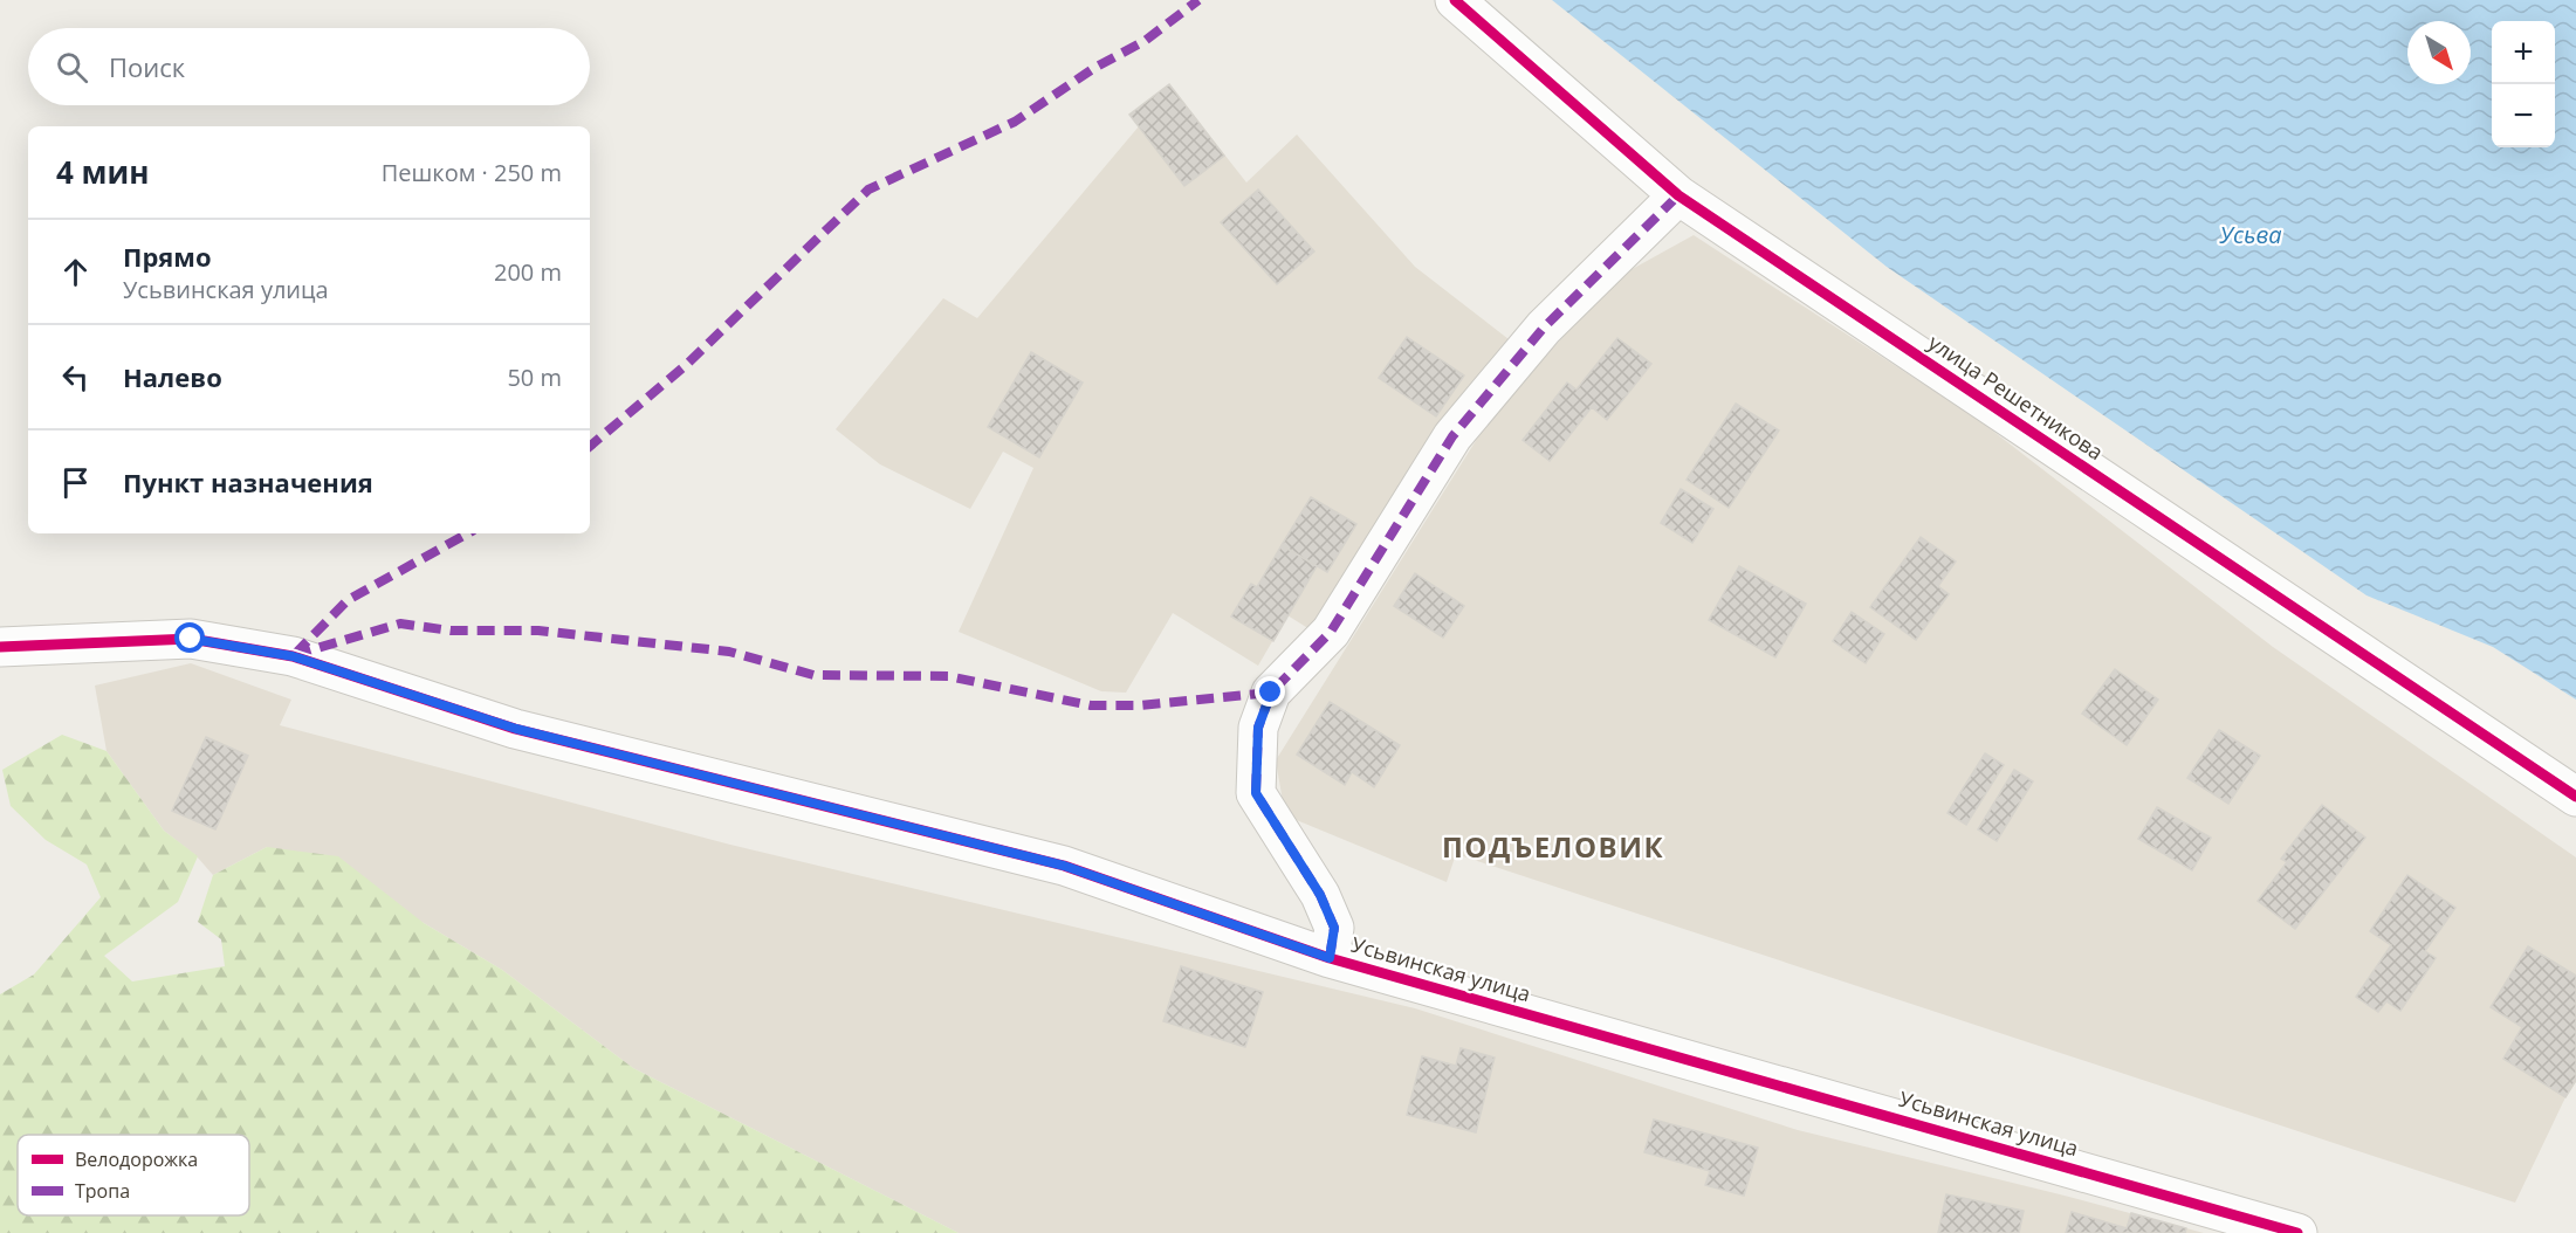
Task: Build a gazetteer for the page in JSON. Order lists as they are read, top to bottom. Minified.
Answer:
{"streets":{"street":["улица Решетникова","Усьвинская улица"]},"districts":["ПОДЪЕЛОВИК"],"water":["Усьва"],"legend":["Велодорожка","Тропа"],"north":"bottom right","page":{"map_buttons":["+","−"],"search":"Поиск","heading":["4 мин","Пешком · 250 m"],"list":[["Прямо","Усьвинская улица","200 m"],["Налево","50 m"],"Пункт назначения"]}}
